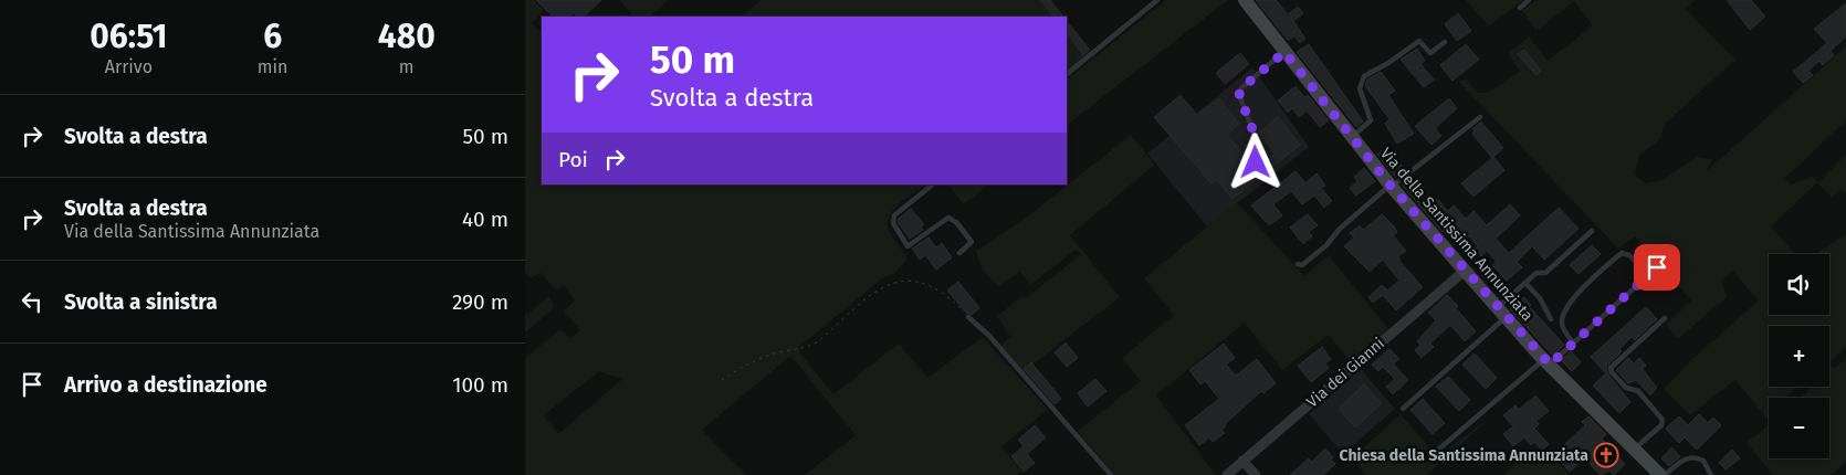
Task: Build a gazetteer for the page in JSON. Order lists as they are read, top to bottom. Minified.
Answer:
{"streets":{"street":["Via della Santissima Annunziata","Via dei Gianni"]},"crossings":[["Via della Santissima Annunziata","Via dei Gianni"]],"places":{"church":["Chiesa della Santissima Annunziata"]},"page":{"eta":["06:51","Arrivo","6","min","480","m"],"turn":["50 m","Svolta a destra"],"list":[{"name":"Svolta a destra","value":"50 m"},{"name":"Svolta a destra","note":"Via della Santissima Annunziata","value":"40 m"},{"name":"Svolta a sinistra","value":"290 m"},{"name":"Arrivo a destinazione","value":"100 m"}],"then":"Poi","map_buttons":["+","−"]}}
